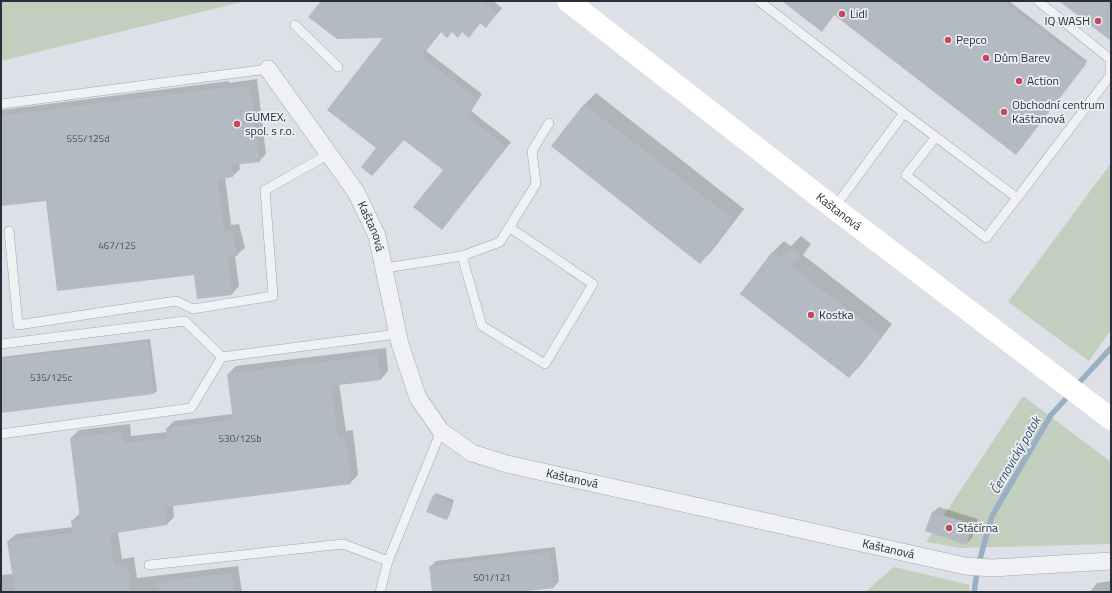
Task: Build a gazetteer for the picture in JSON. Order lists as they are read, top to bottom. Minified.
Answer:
{"streets":{"main road":["Kaštanová"]},"water":["Černovický potok"],"places":["Lidl","IQ WASH","Pepco","Dům Barev","Action","Obchodní centrum Kaštanová","GUMEX, spol. s r.o.","Kostka","Stáčírna"],"house_numbers":["555/125d","467/125","535/125c","530/125b","501/121"]}
